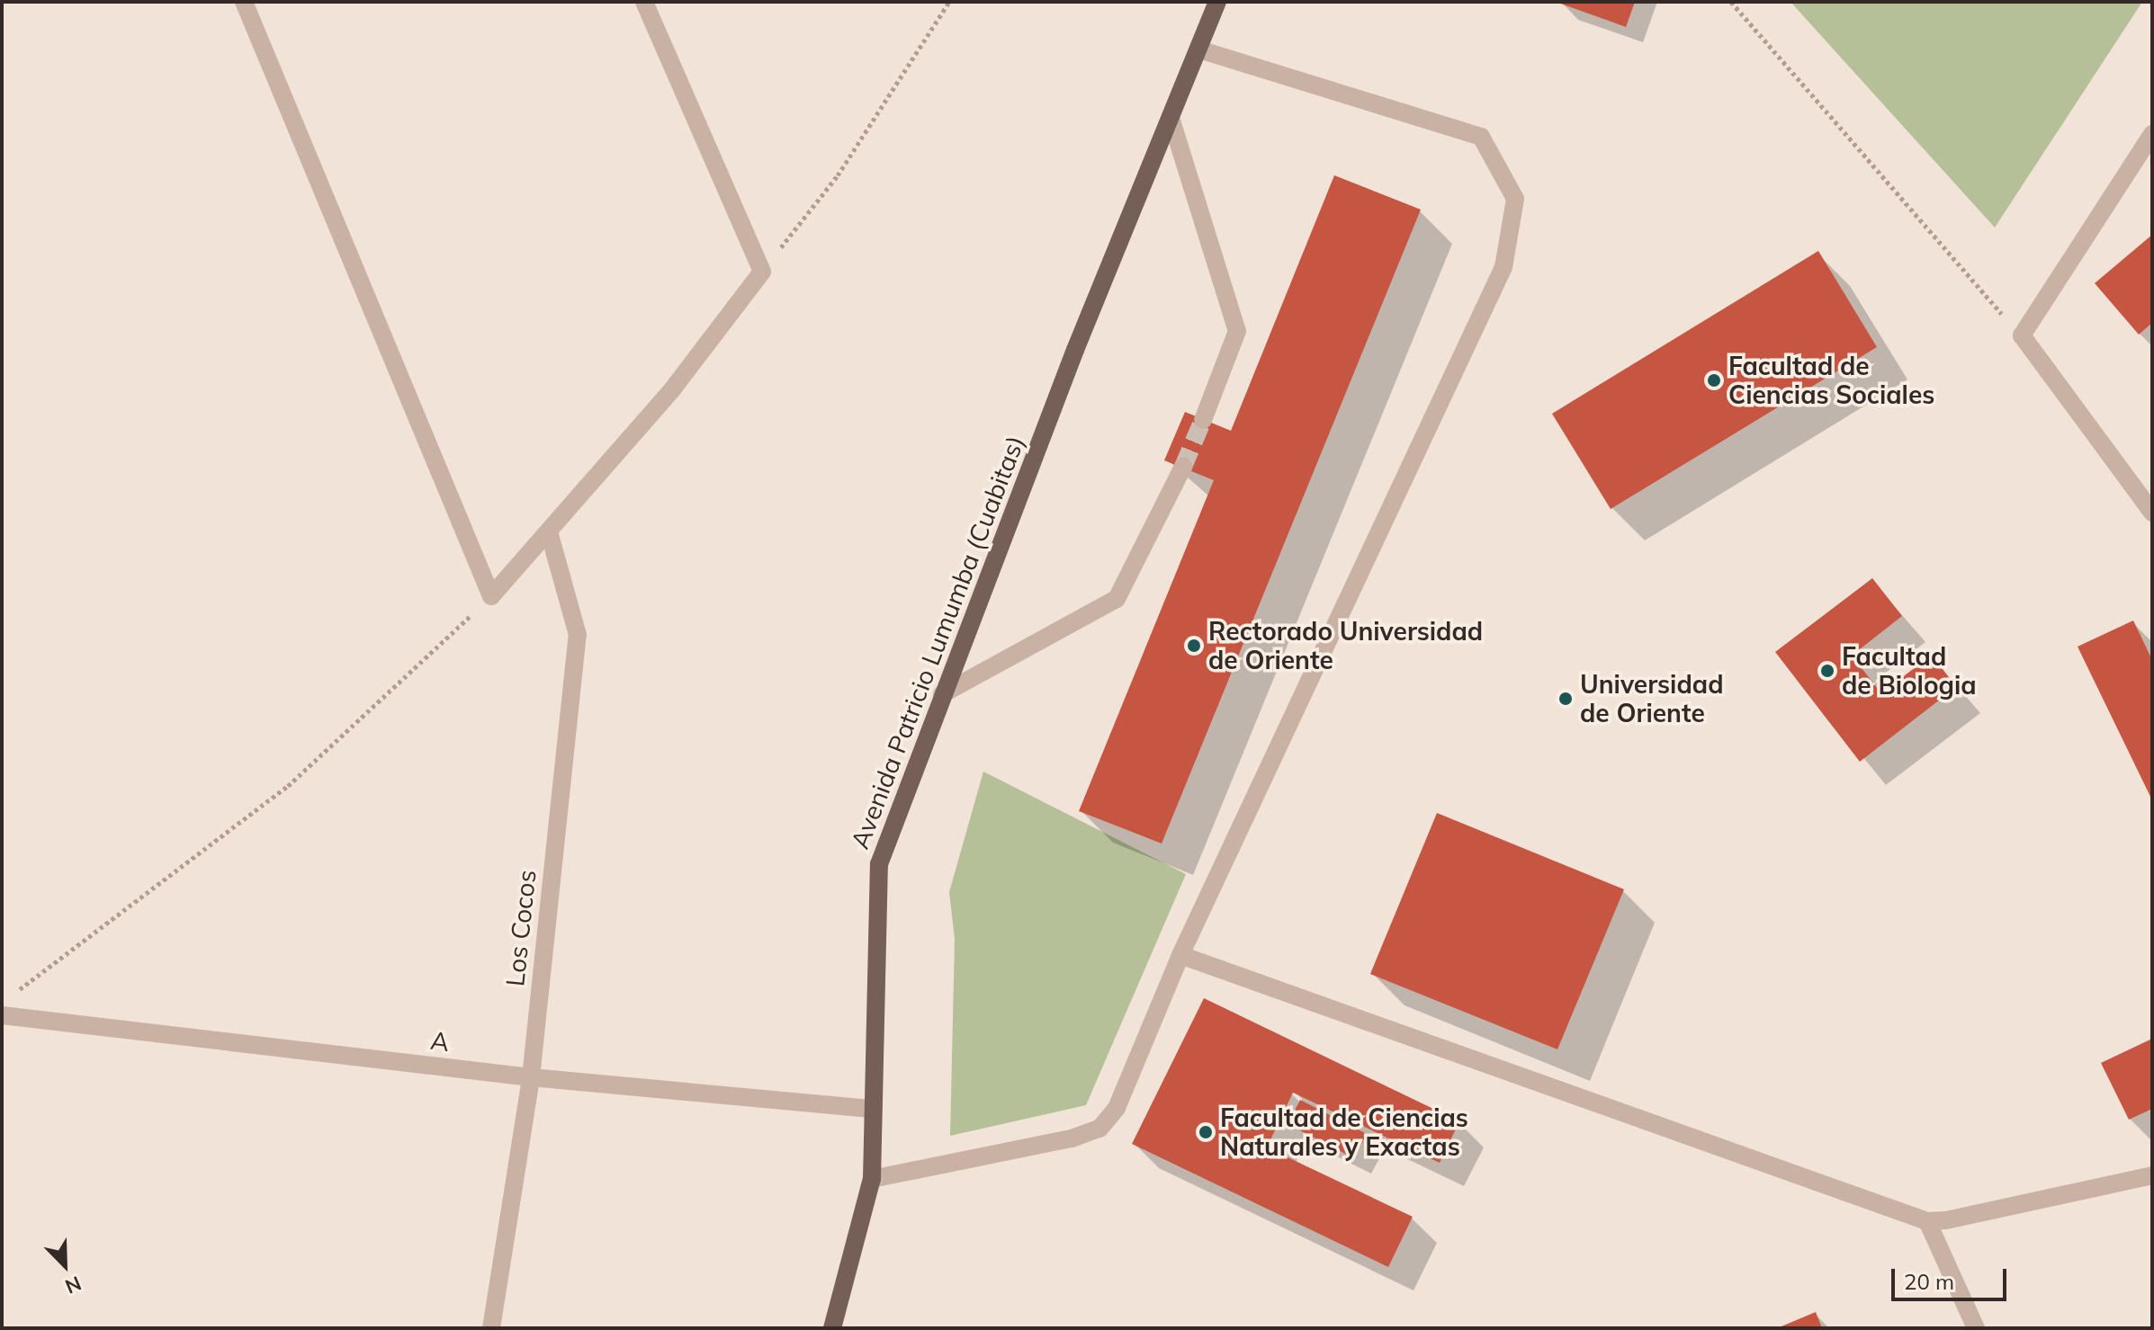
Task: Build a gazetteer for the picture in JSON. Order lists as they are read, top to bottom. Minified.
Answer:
{"streets":{"main road":["Avenida Patricio Lumumba (Cuabitas)"],"street":["Los Cocos","A"]},"crossings":[["Avenida Patricio Lumumba (Cuabitas)","A"],["Los Cocos","A"]],"places":["Facultad de Ciencias Sociales","Rectorado Universidad de Oriente","Facultad de Biologia","Universidad de Oriente","Facultad de Ciencias Naturales y Exactas"],"scale_bar":"20 m","north":"bottom right"}
